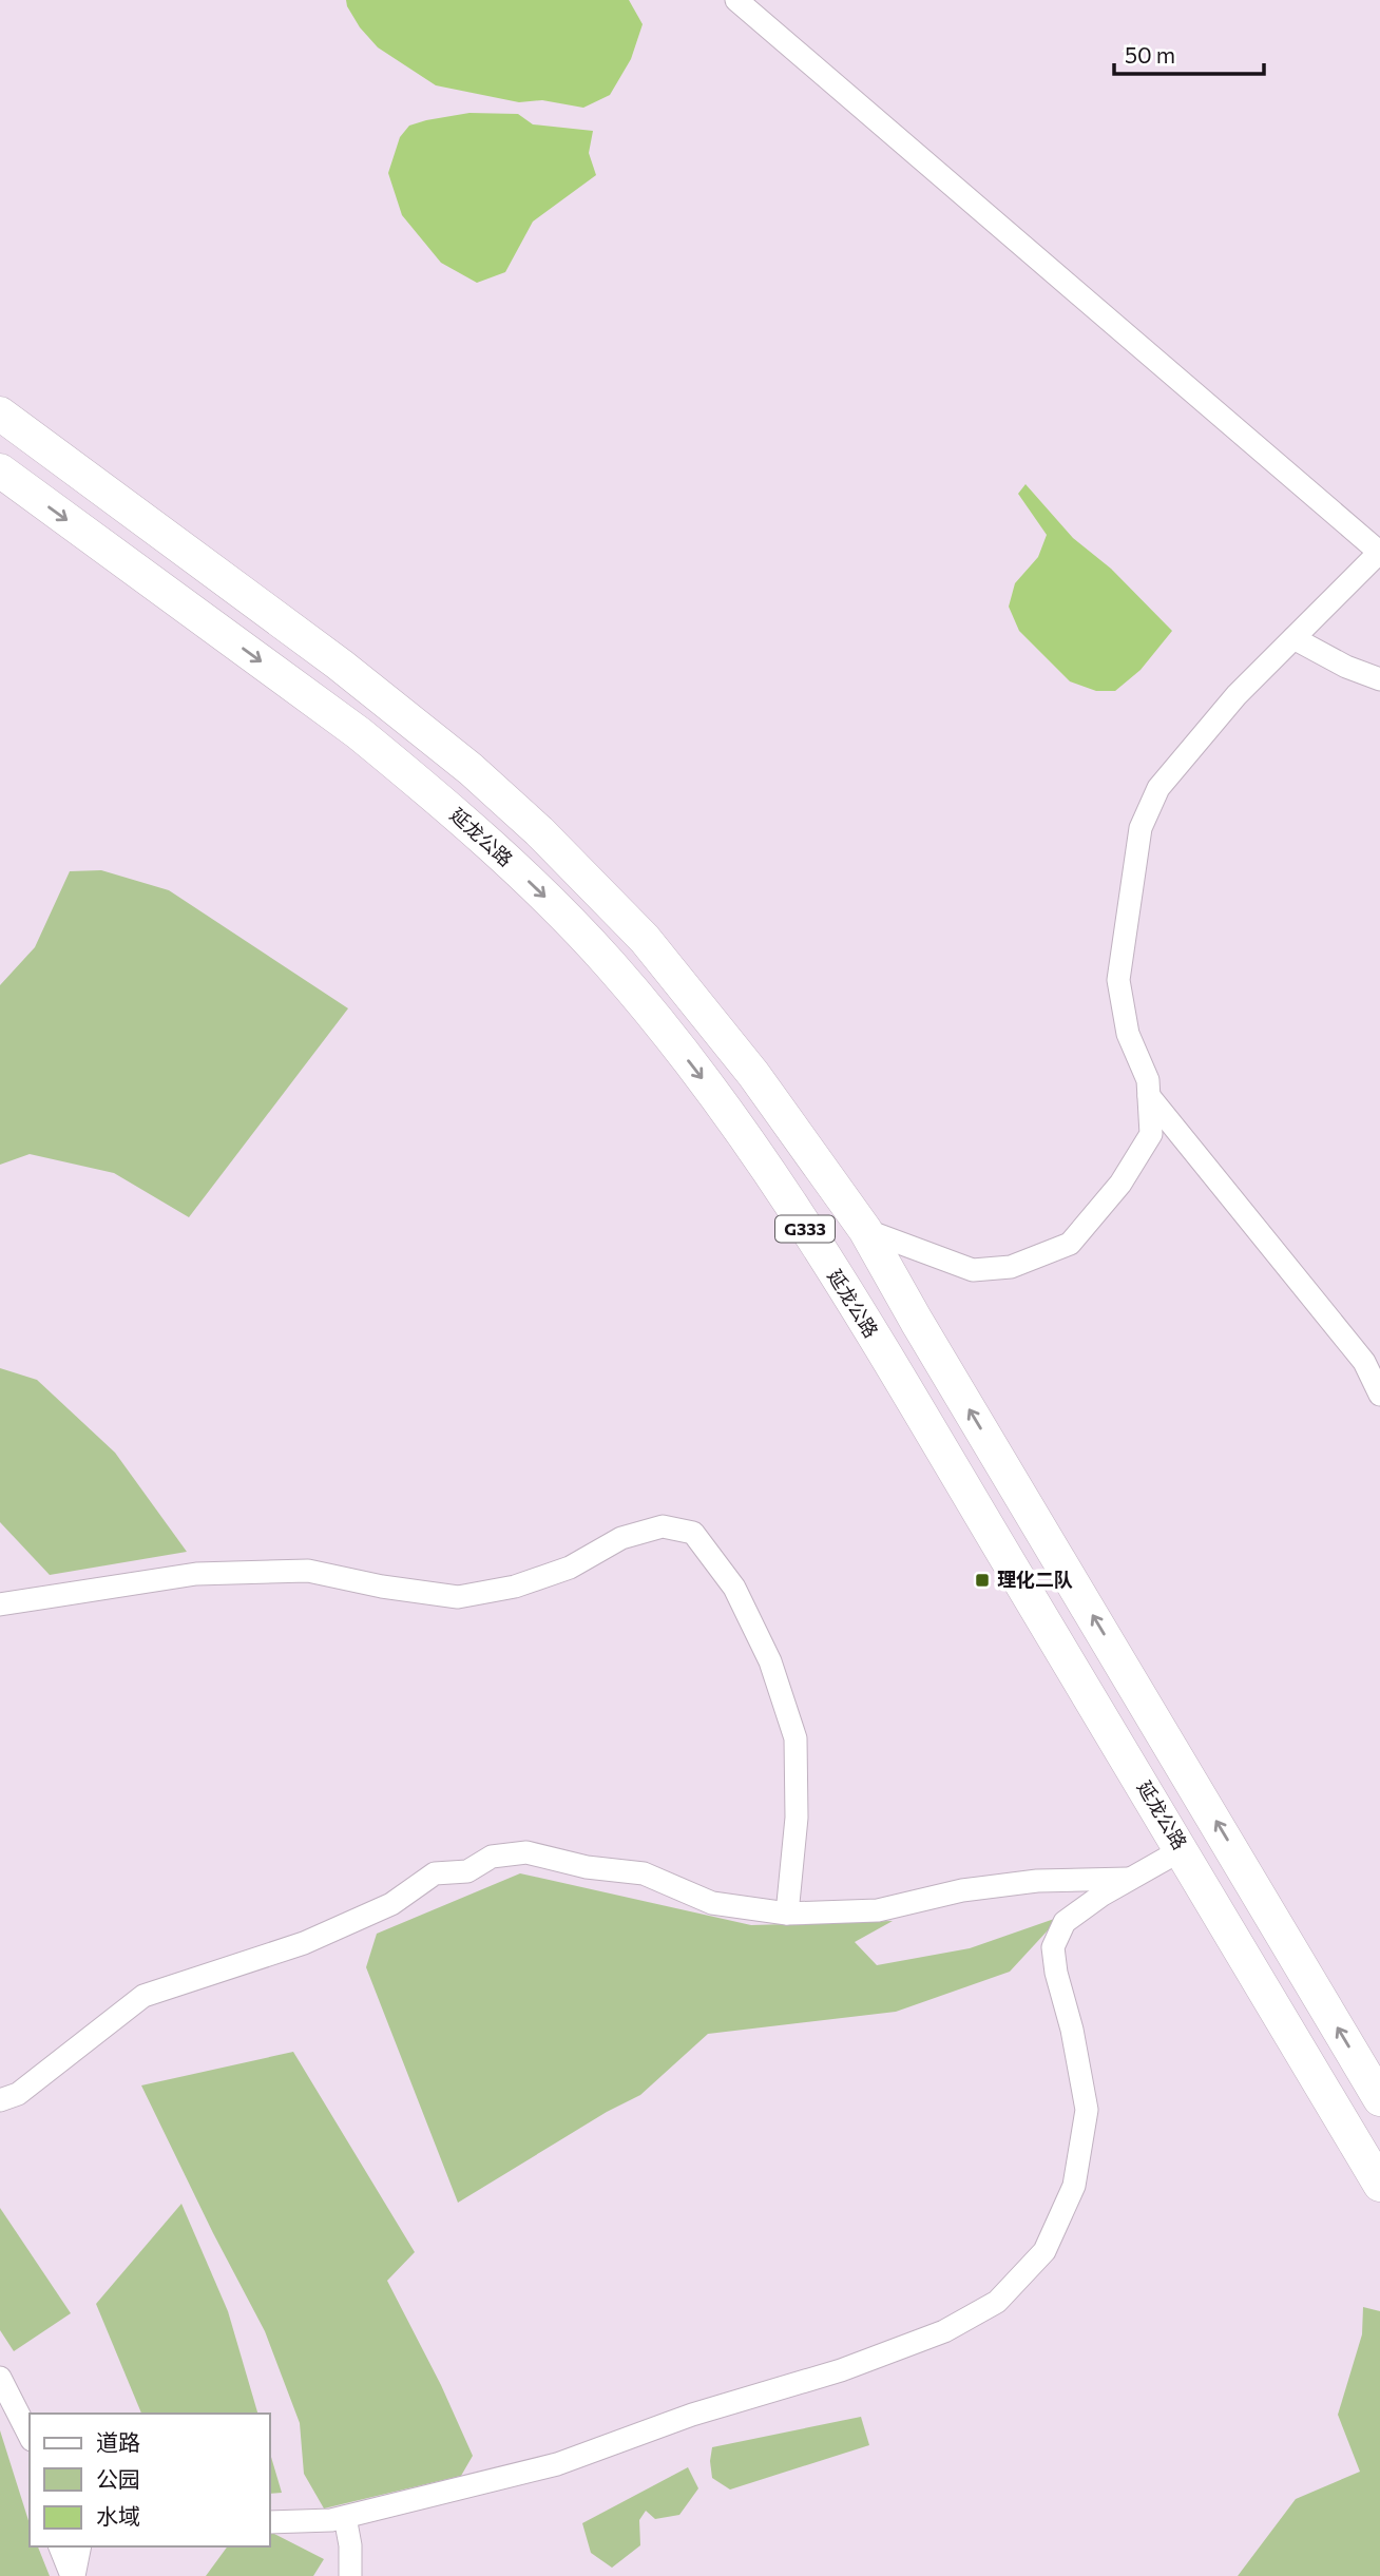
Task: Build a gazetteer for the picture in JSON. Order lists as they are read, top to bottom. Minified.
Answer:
{"streets":{"highway":["延龙公路","G333"]},"places":{"transit":["理化二队"]},"legend":["道路","公园","水域"],"scale_bar":"50 m"}
